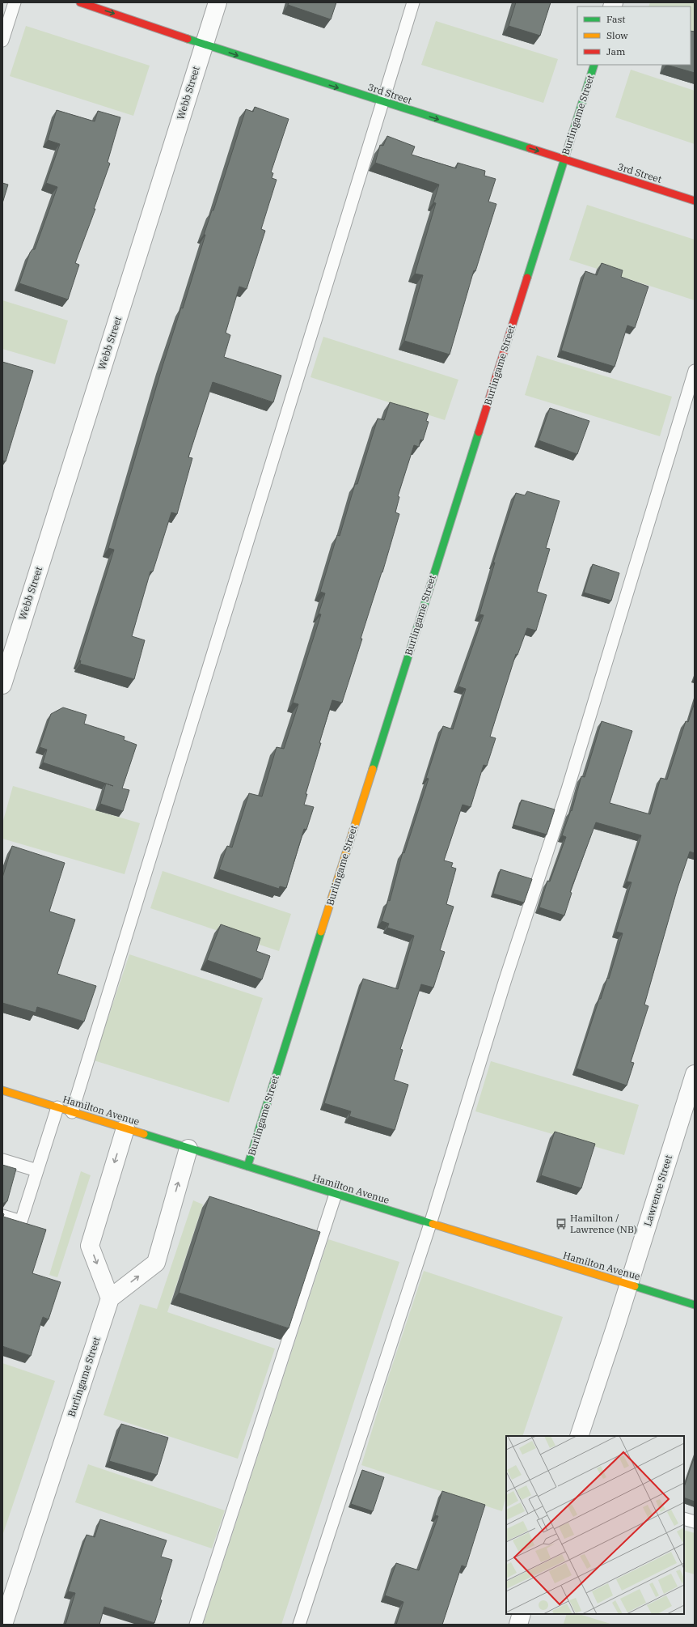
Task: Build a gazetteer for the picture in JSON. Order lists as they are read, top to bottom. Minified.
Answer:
{"streets":{"street":["Webb Street","3rd Street","Burlingame Street","Hamilton Avenue","Lawrence Street"]},"crossings":[["Webb Street","3rd Street"],["3rd Street","Burlingame Street"],["Burlingame Street","Hamilton Avenue"],["Hamilton Avenue","Lawrence Street"]],"one_way":["3rd Street"],"places":{"bus stop":["Hamilton / Lawrence (NB)"]},"legend":["Fast","Slow","Jam"]}
